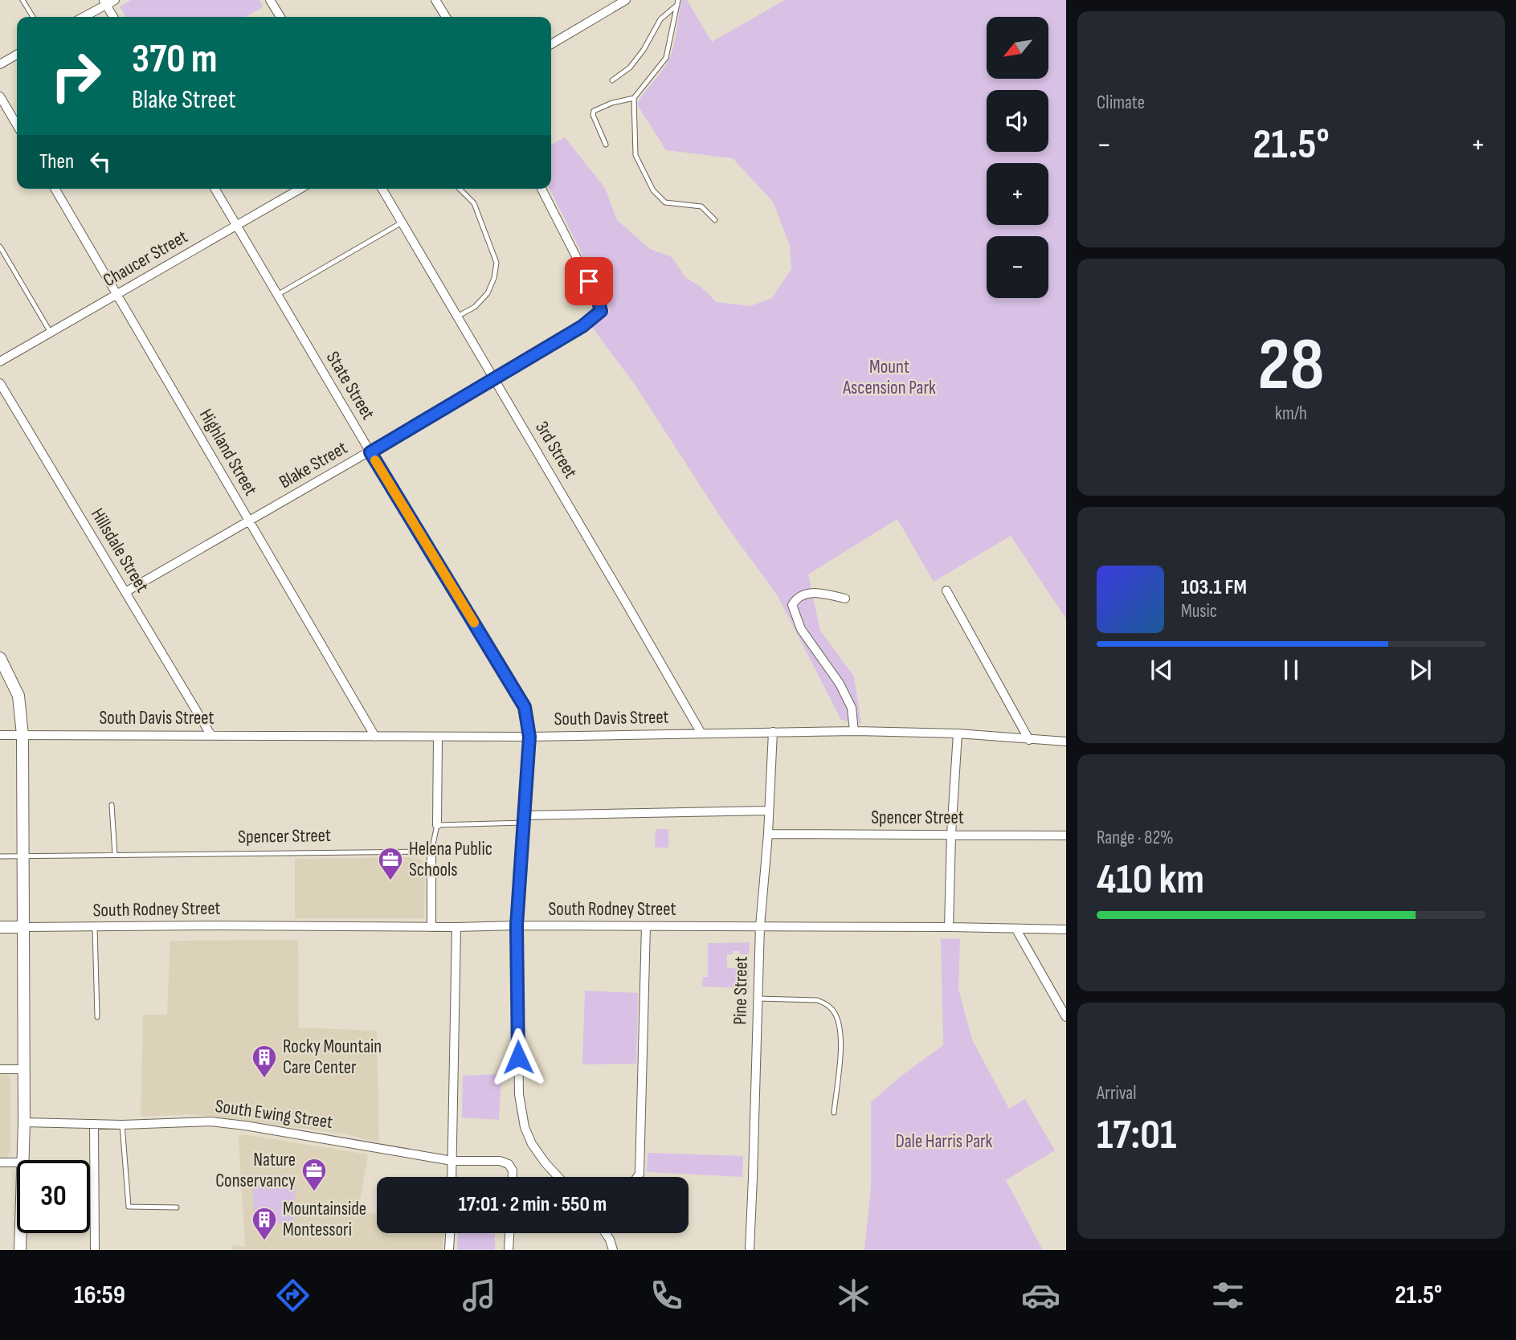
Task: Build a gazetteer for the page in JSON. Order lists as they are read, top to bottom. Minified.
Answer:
{"streets":{"street":["Chaucer Street","State Street","3rd Street","Highland Street","Blake Street","Hillsdale Street","South Davis Street","Spencer Street","South Rodney Street","Pine Street","South Ewing Street"]},"crossings":[["Chaucer Street","State Street"],["Chaucer Street","Highland Street"],["State Street","Blake Street"],["State Street","South Davis Street"],["State Street","South Rodney Street"],["3rd Street","Blake Street"],["3rd Street","South Davis Street"],["Highland Street","Blake Street"],["Highland Street","South Davis Street"],["Blake Street","Hillsdale Street"],["Hillsdale Street","South Davis Street"],["South Davis Street","Pine Street"],["Spencer Street","Pine Street"],["South Rodney Street","Pine Street"]],"parks":["Mount Ascension Park","Dale Harris Park"],"places":{"office":["Helena Public Schools","Nature Conservancy"],"building":["Rocky Mountain Care Center","Mountainside Montessori"]},"north":"bottom left","page":{"tile":["Climate",["28","km/h"],["Range · 82%","410 km"],["Arrival","17:01"]],"map_buttons":["+","−"],"turn":["370 m","Blake Street"],"heat":["−","21.5°","+"],"then":"Then","song":["103.1 FM","Music"],"limit":"30","trip":"17:01 · 2 min · 550 m","tabs":["16:59","21.5°"]}}
